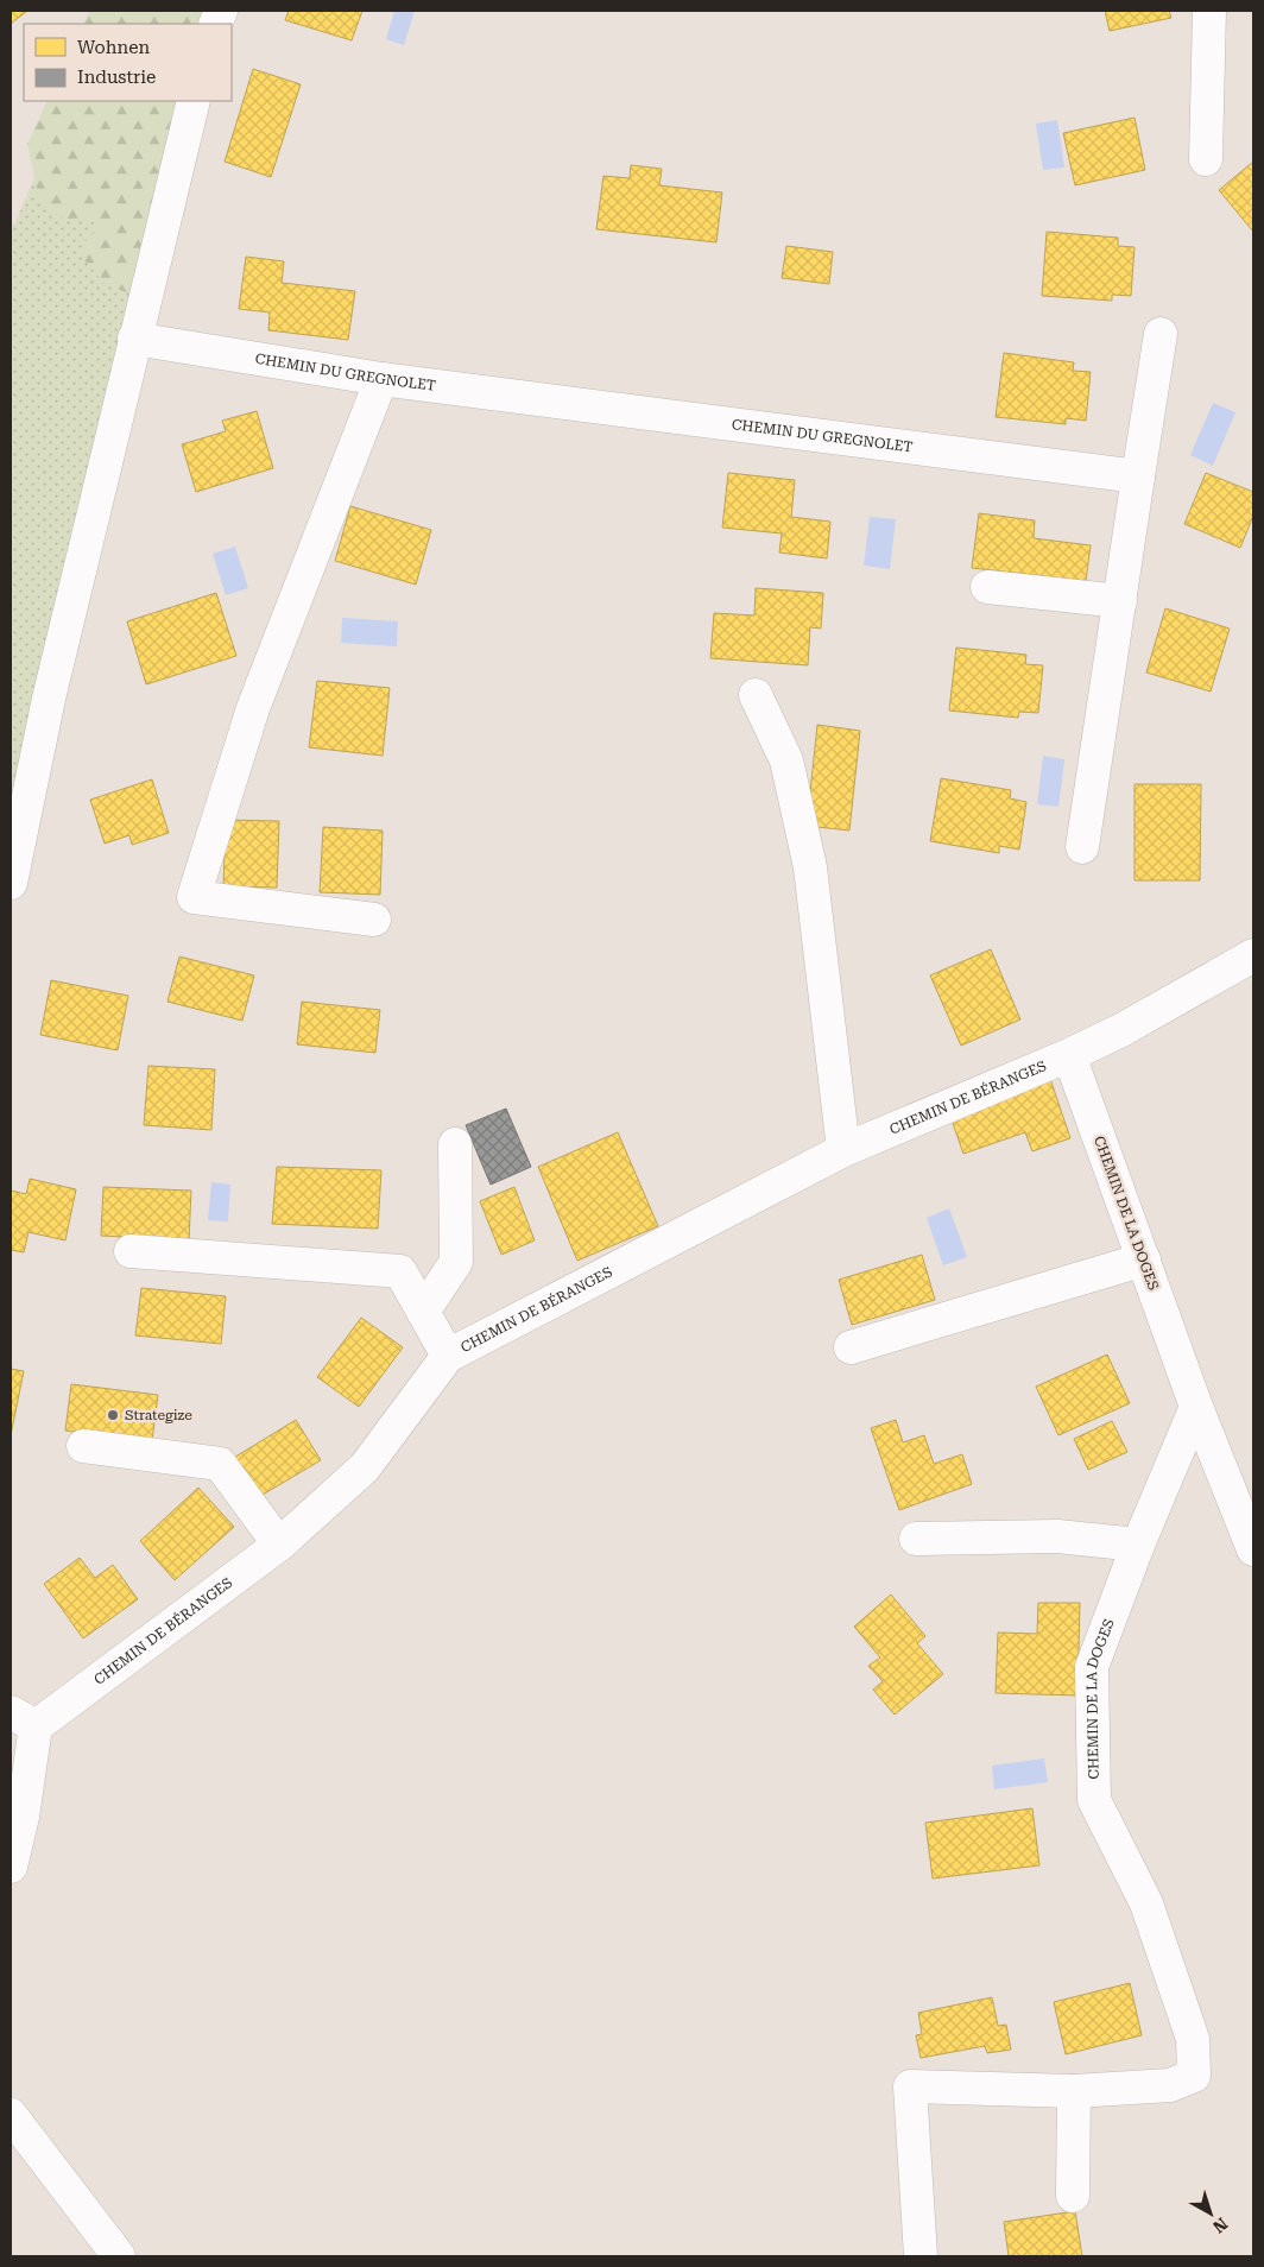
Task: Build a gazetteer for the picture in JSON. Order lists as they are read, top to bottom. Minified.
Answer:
{"streets":{"street":["CHEMIN DU GREGNOLET","CHEMIN DE BÉRANGES","CHEMIN DE LA DOGES"]},"crossings":[["CHEMIN DE BÉRANGES","CHEMIN DE LA DOGES"]],"places":["Strategize"],"legend":["Wohnen","Industrie"],"north":"bottom right"}
